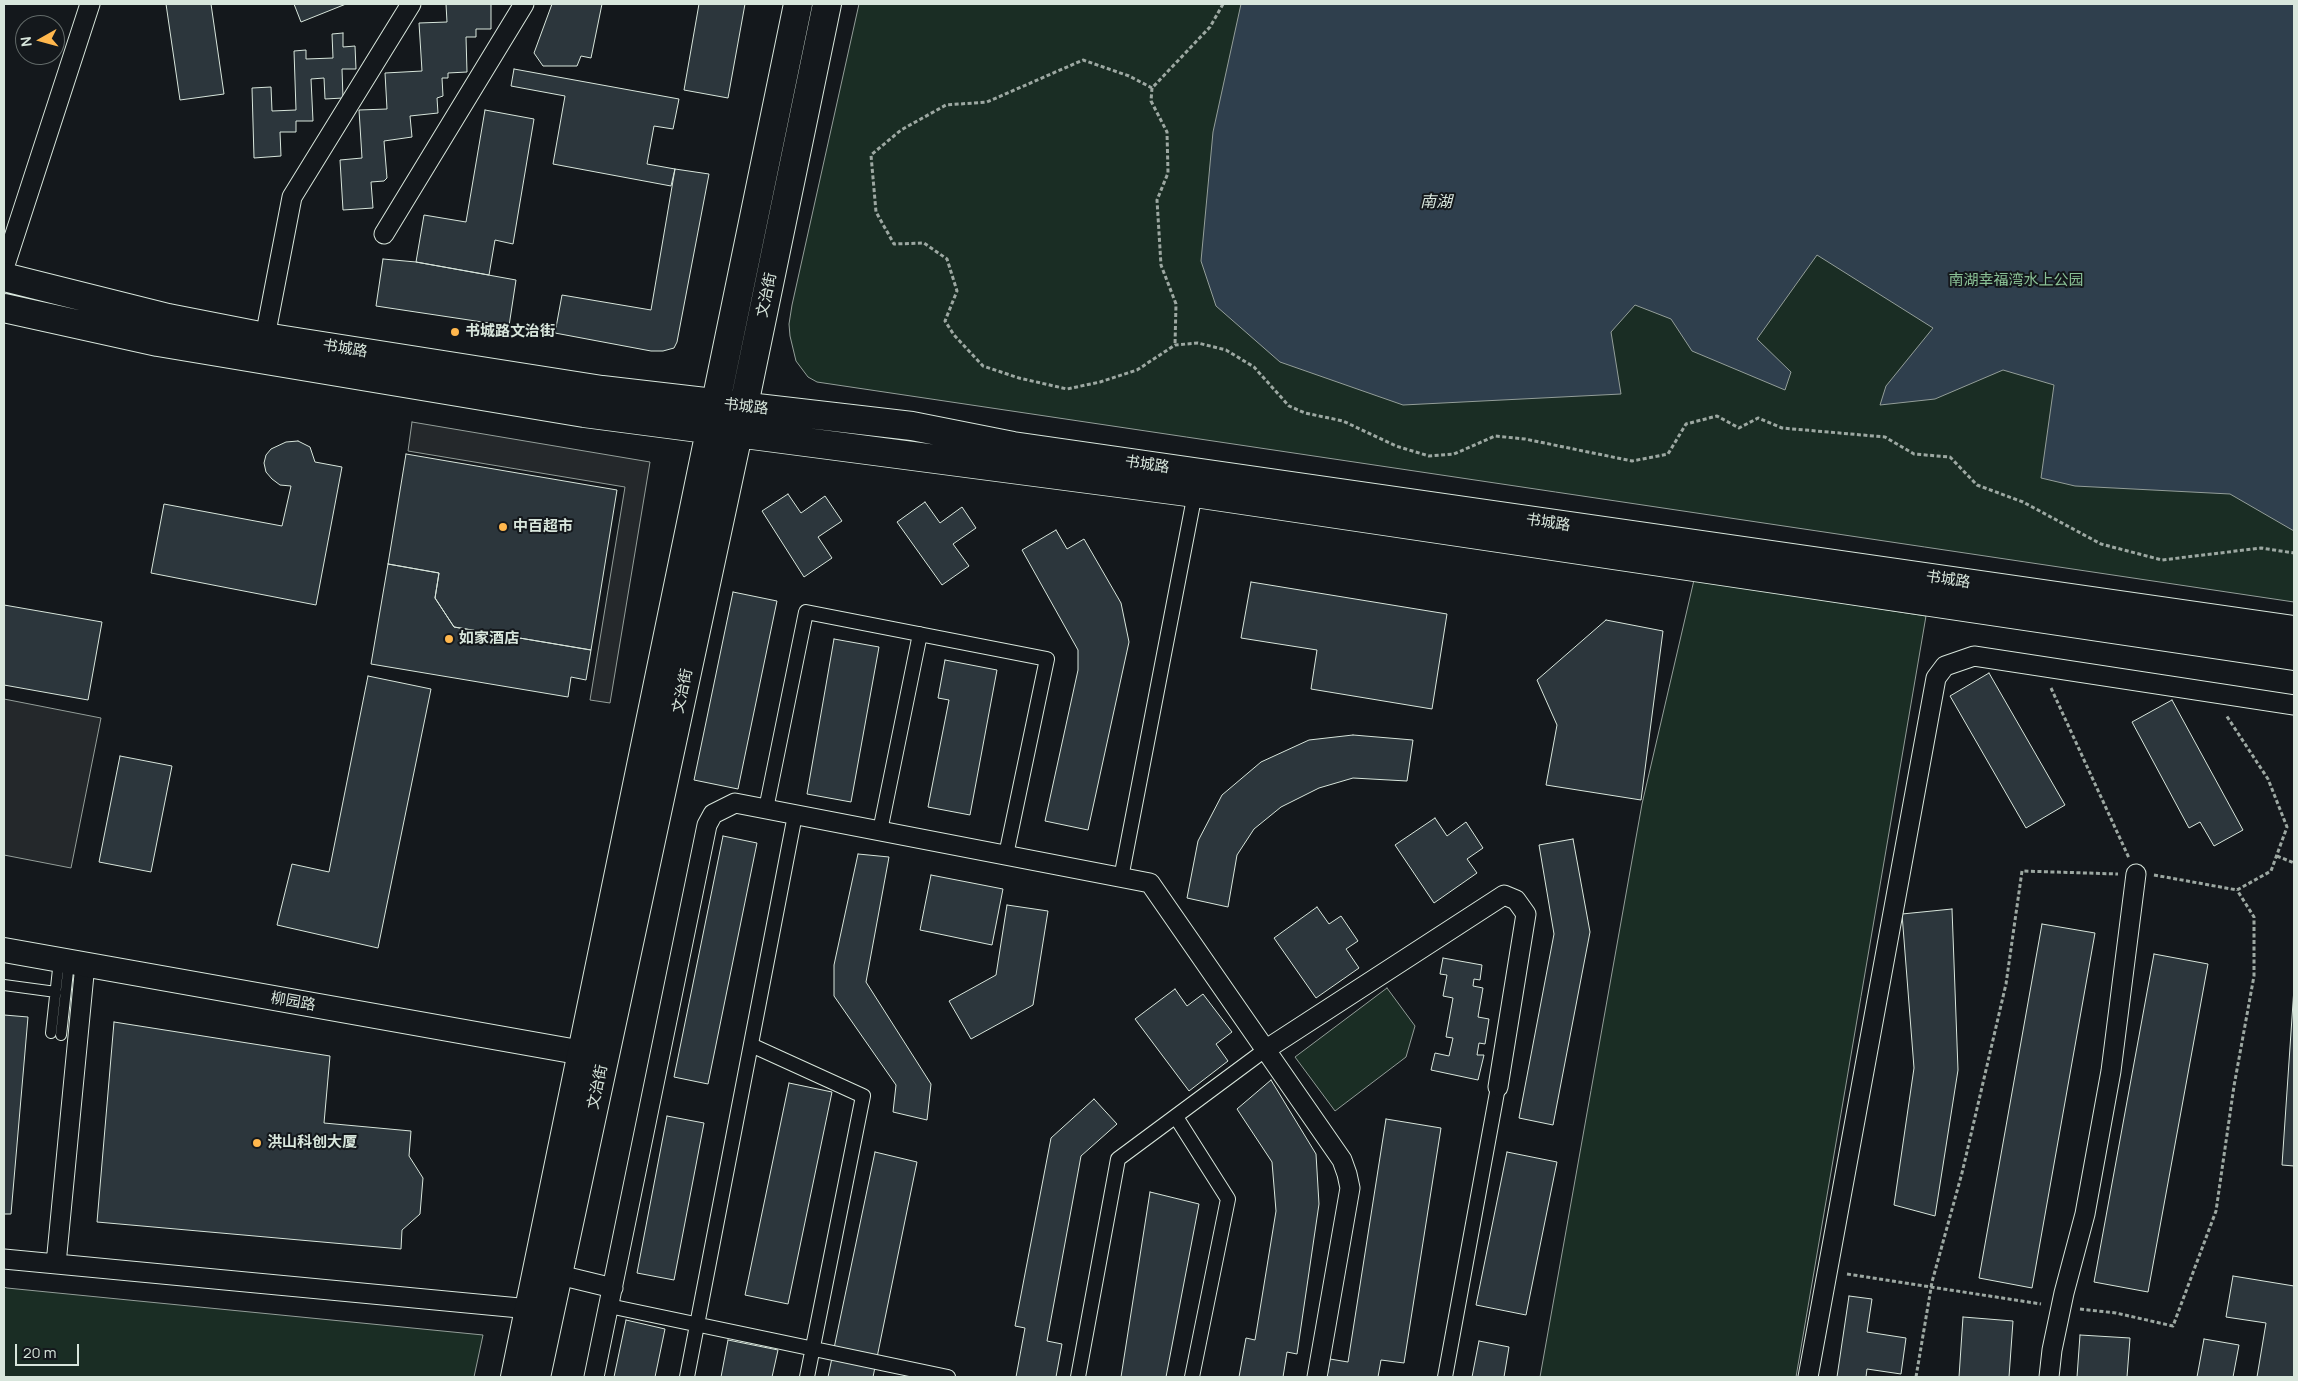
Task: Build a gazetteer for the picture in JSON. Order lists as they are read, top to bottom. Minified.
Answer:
{"streets":{"main road":["文治街","书城路"],"street":["柳园路"]},"crossings":[["文治街","书城路"],["文治街","柳园路"]],"water":["南湖"],"parks":["南湖幸福湾水上公园"],"places":["书城路文治街","中百超市","如家酒店","洪山科创大厦"],"scale_bar":"20 m","north":"left"}
